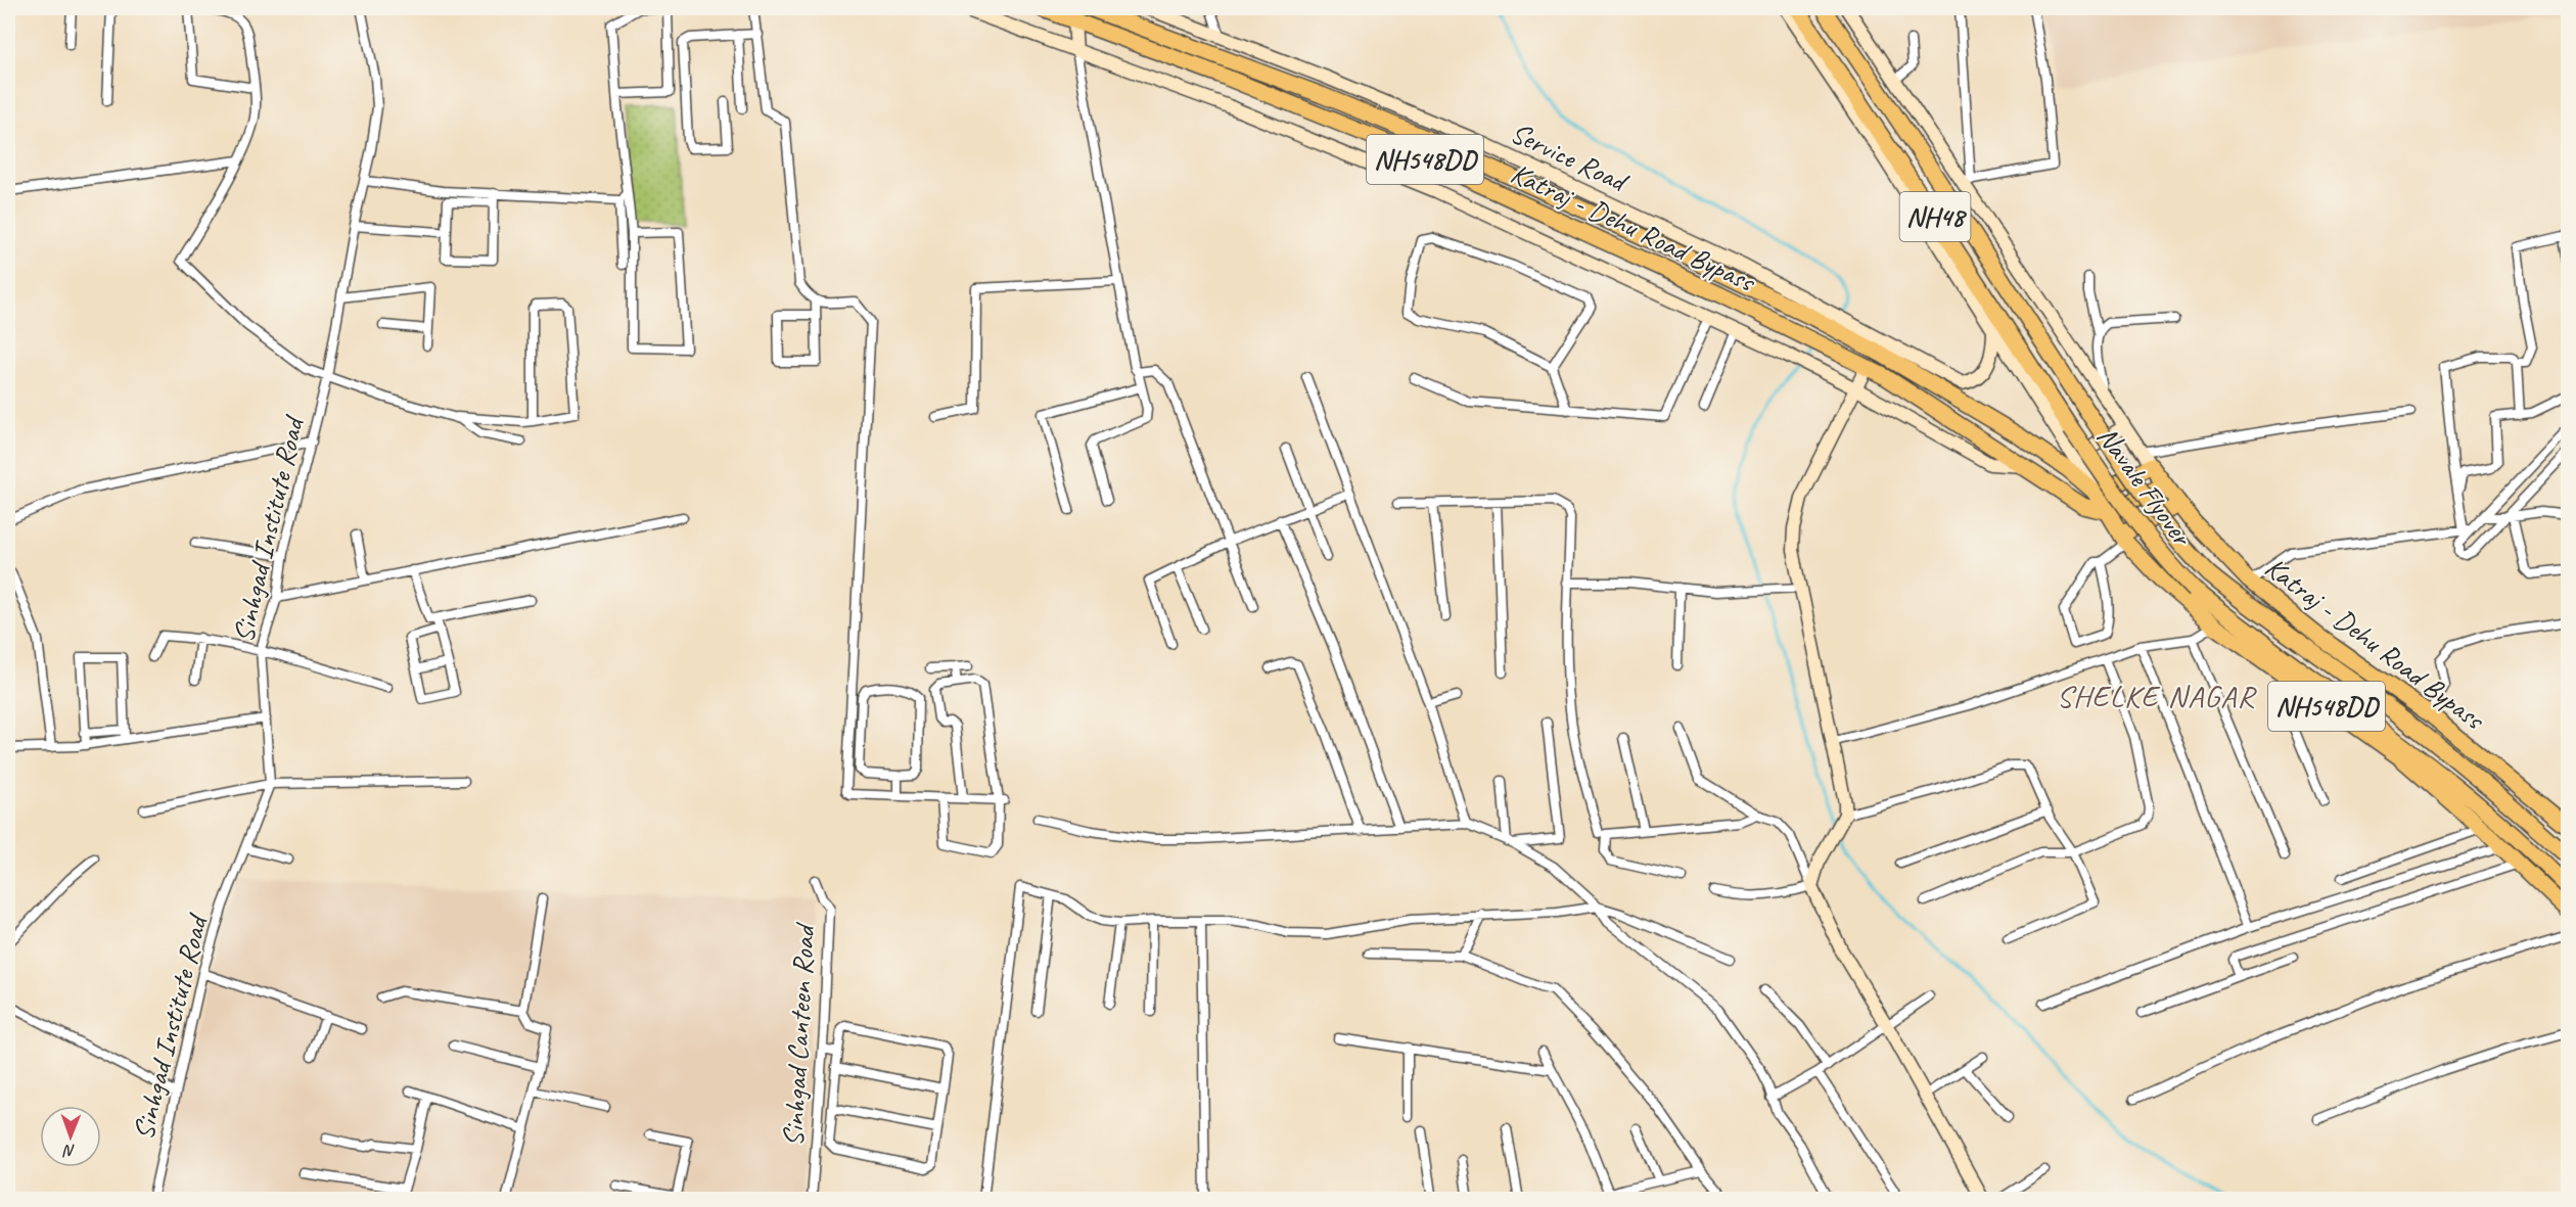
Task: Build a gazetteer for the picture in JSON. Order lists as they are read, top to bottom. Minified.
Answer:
{"streets":{"highway":["NH548DD","NH48","Katraj - Dehu Road Bypass","Navale Flyover"],"street":["Service Road","Sinhgad Institute Road","Sinhgad Canteen Road"]},"crossings":[["Service Road","Katraj - Dehu Road Bypass"]],"districts":["SHELKE NAGAR"],"north":"bottom"}
